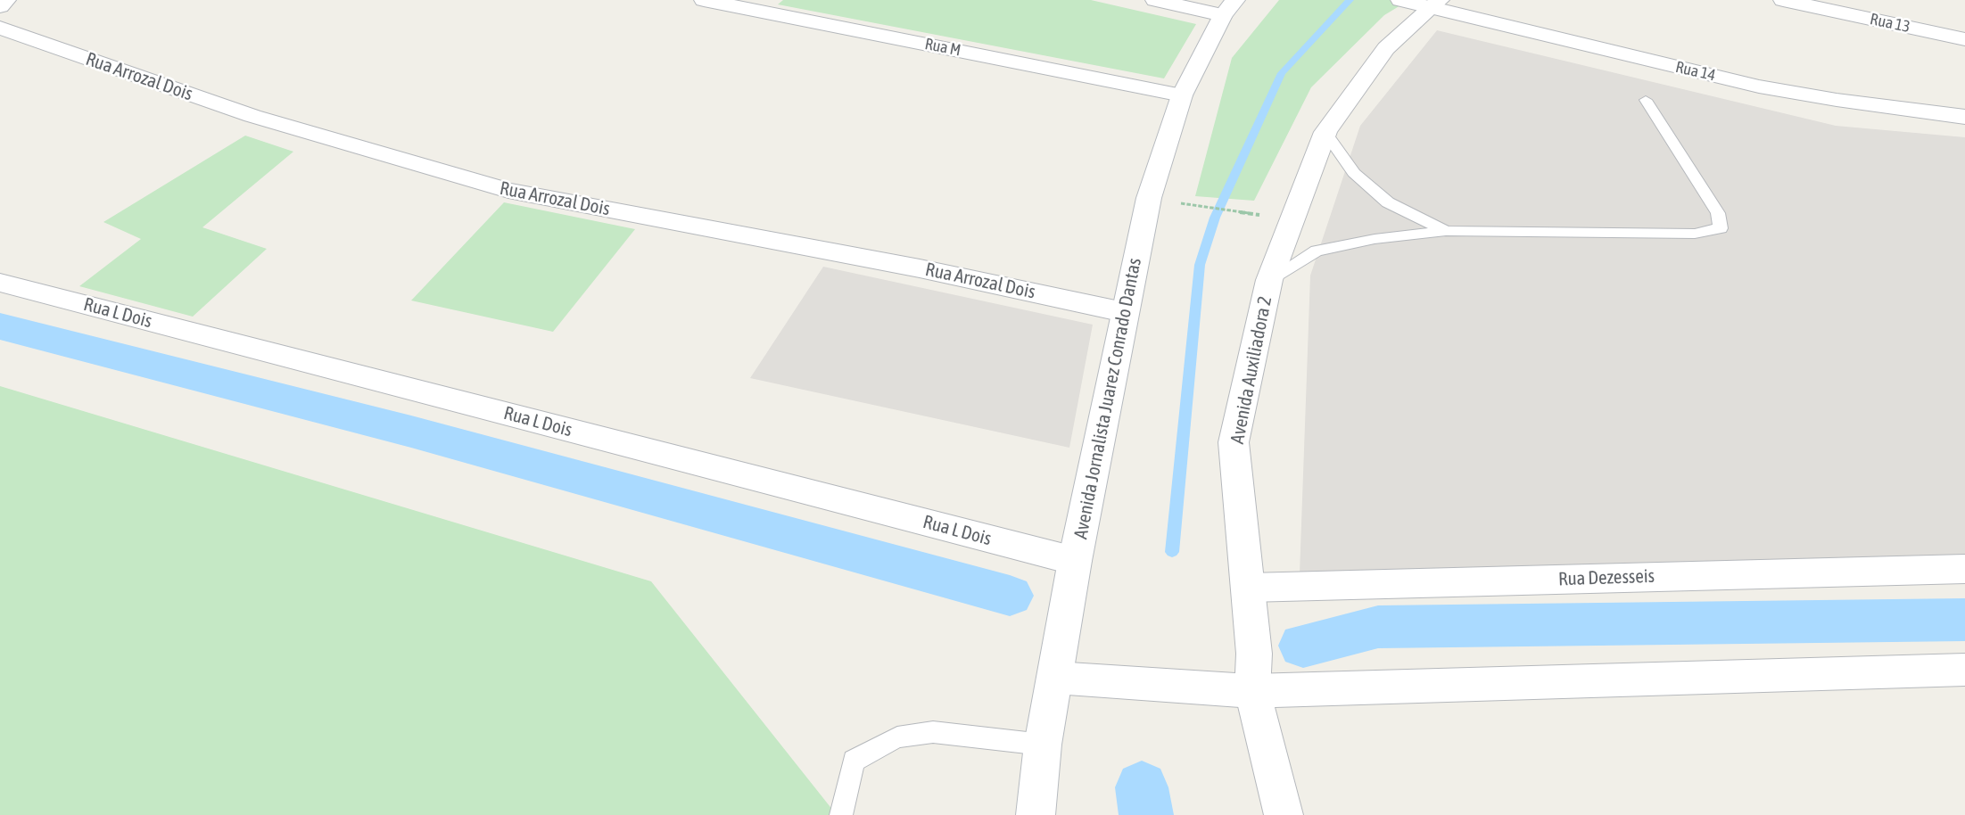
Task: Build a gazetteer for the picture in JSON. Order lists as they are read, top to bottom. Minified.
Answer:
{"streets":{"street":["Rua 13","Rua M","Rua 14","Rua Arrozal Dois","Rua L Dois","Avenida Auxiliadora 2","Avenida Jornalista Juarez Conrado Dantas","Rua Dezesseis"]},"crossings":[["Rua M","Avenida Jornalista Juarez Conrado Dantas"],["Rua 14","Avenida Auxiliadora 2"],["Rua Arrozal Dois","Avenida Jornalista Juarez Conrado Dantas"],["Rua L Dois","Avenida Jornalista Juarez Conrado Dantas"],["Avenida Auxiliadora 2","Rua Dezesseis"]]}
